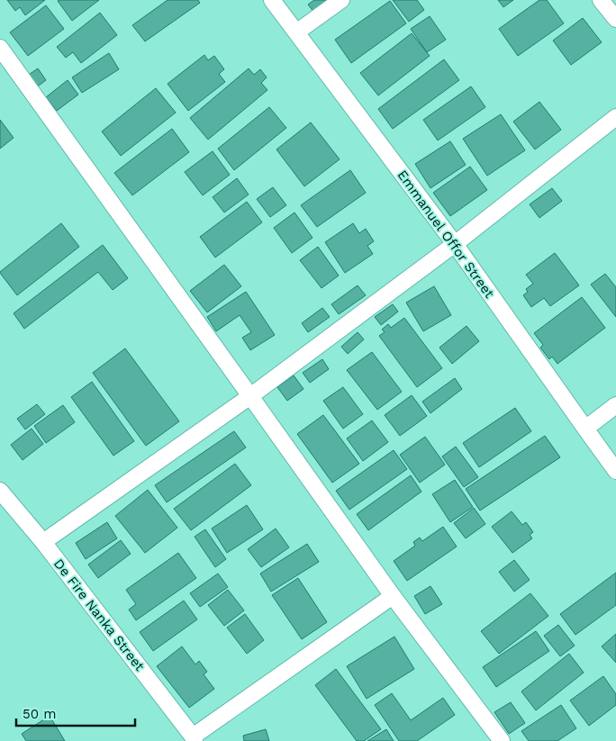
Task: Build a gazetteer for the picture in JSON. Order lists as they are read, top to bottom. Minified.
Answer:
{"streets":{"street":["Emmanuel Offor Street","De Fire Nanka Street"]},"scale_bar":"50 m"}
